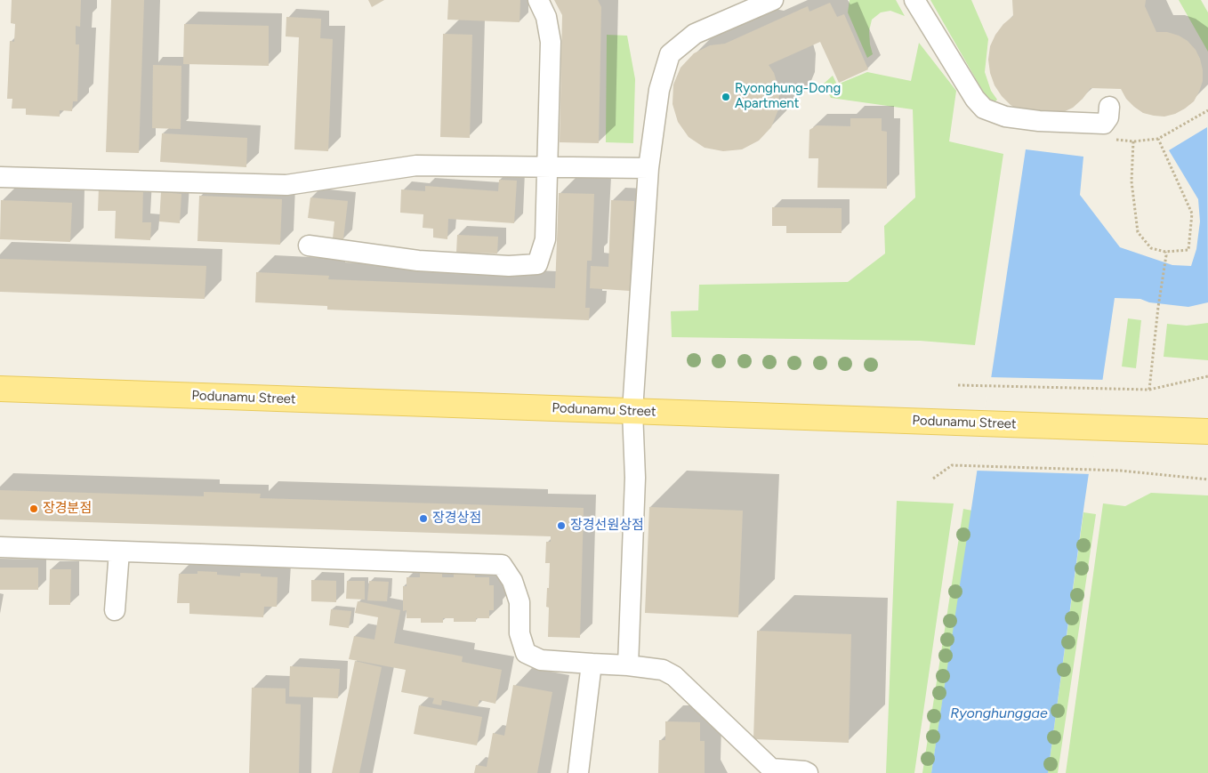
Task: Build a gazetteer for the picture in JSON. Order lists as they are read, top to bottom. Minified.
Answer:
{"streets":{"main road":["Podunamu Street"]},"water":["Ryonghunggae"],"places":["Ryonghung-Dong Apartment","장경분점","장경상점","장경선원상점"]}
